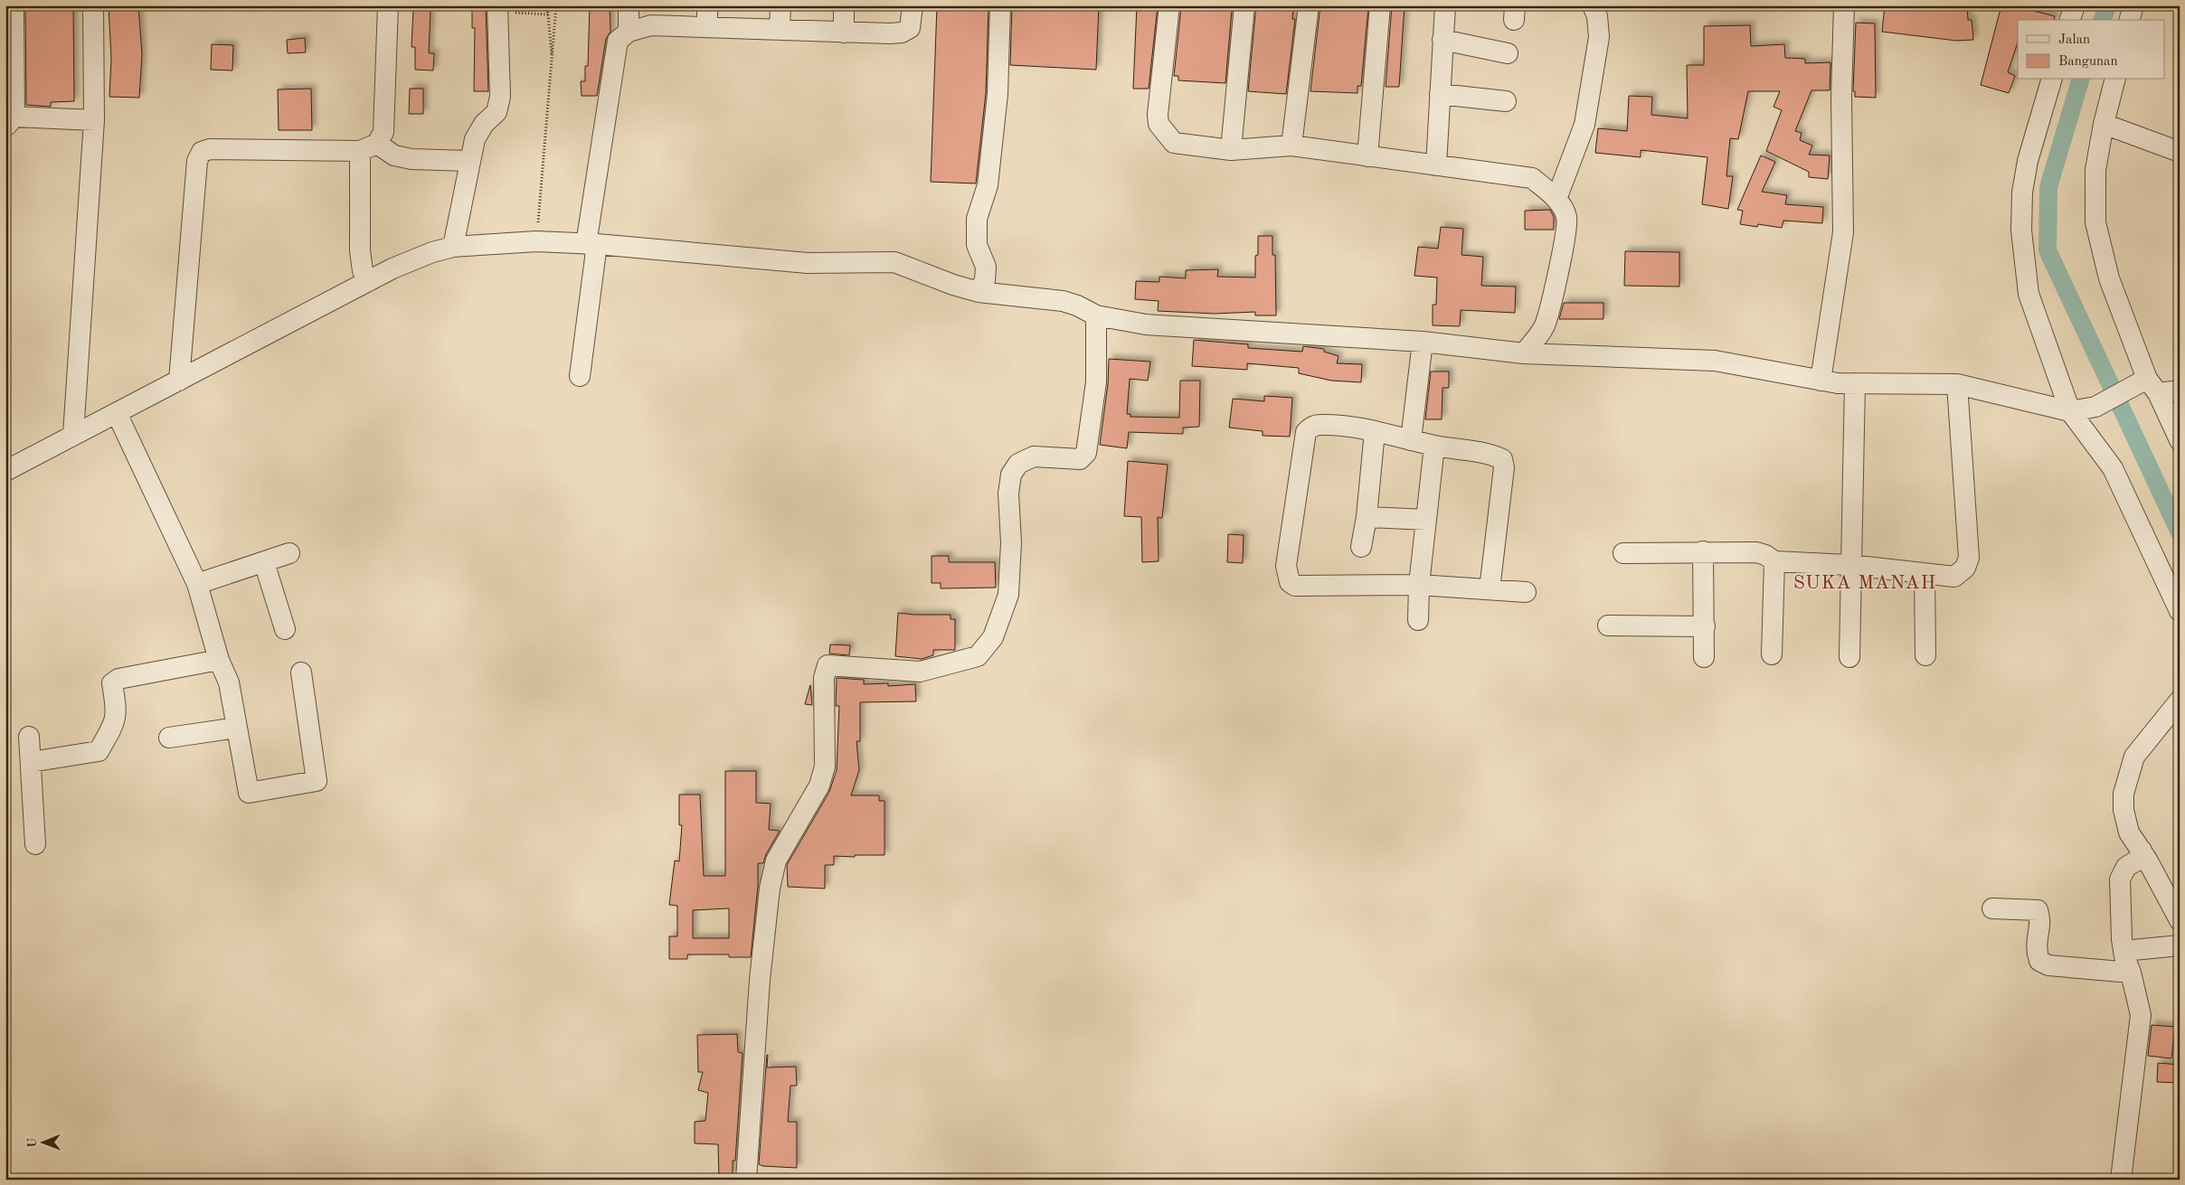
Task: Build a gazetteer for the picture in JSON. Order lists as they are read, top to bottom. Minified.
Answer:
{"districts":["SUKA MANAH"],"legend":["Jalan","Bangunan"],"north":"left"}
